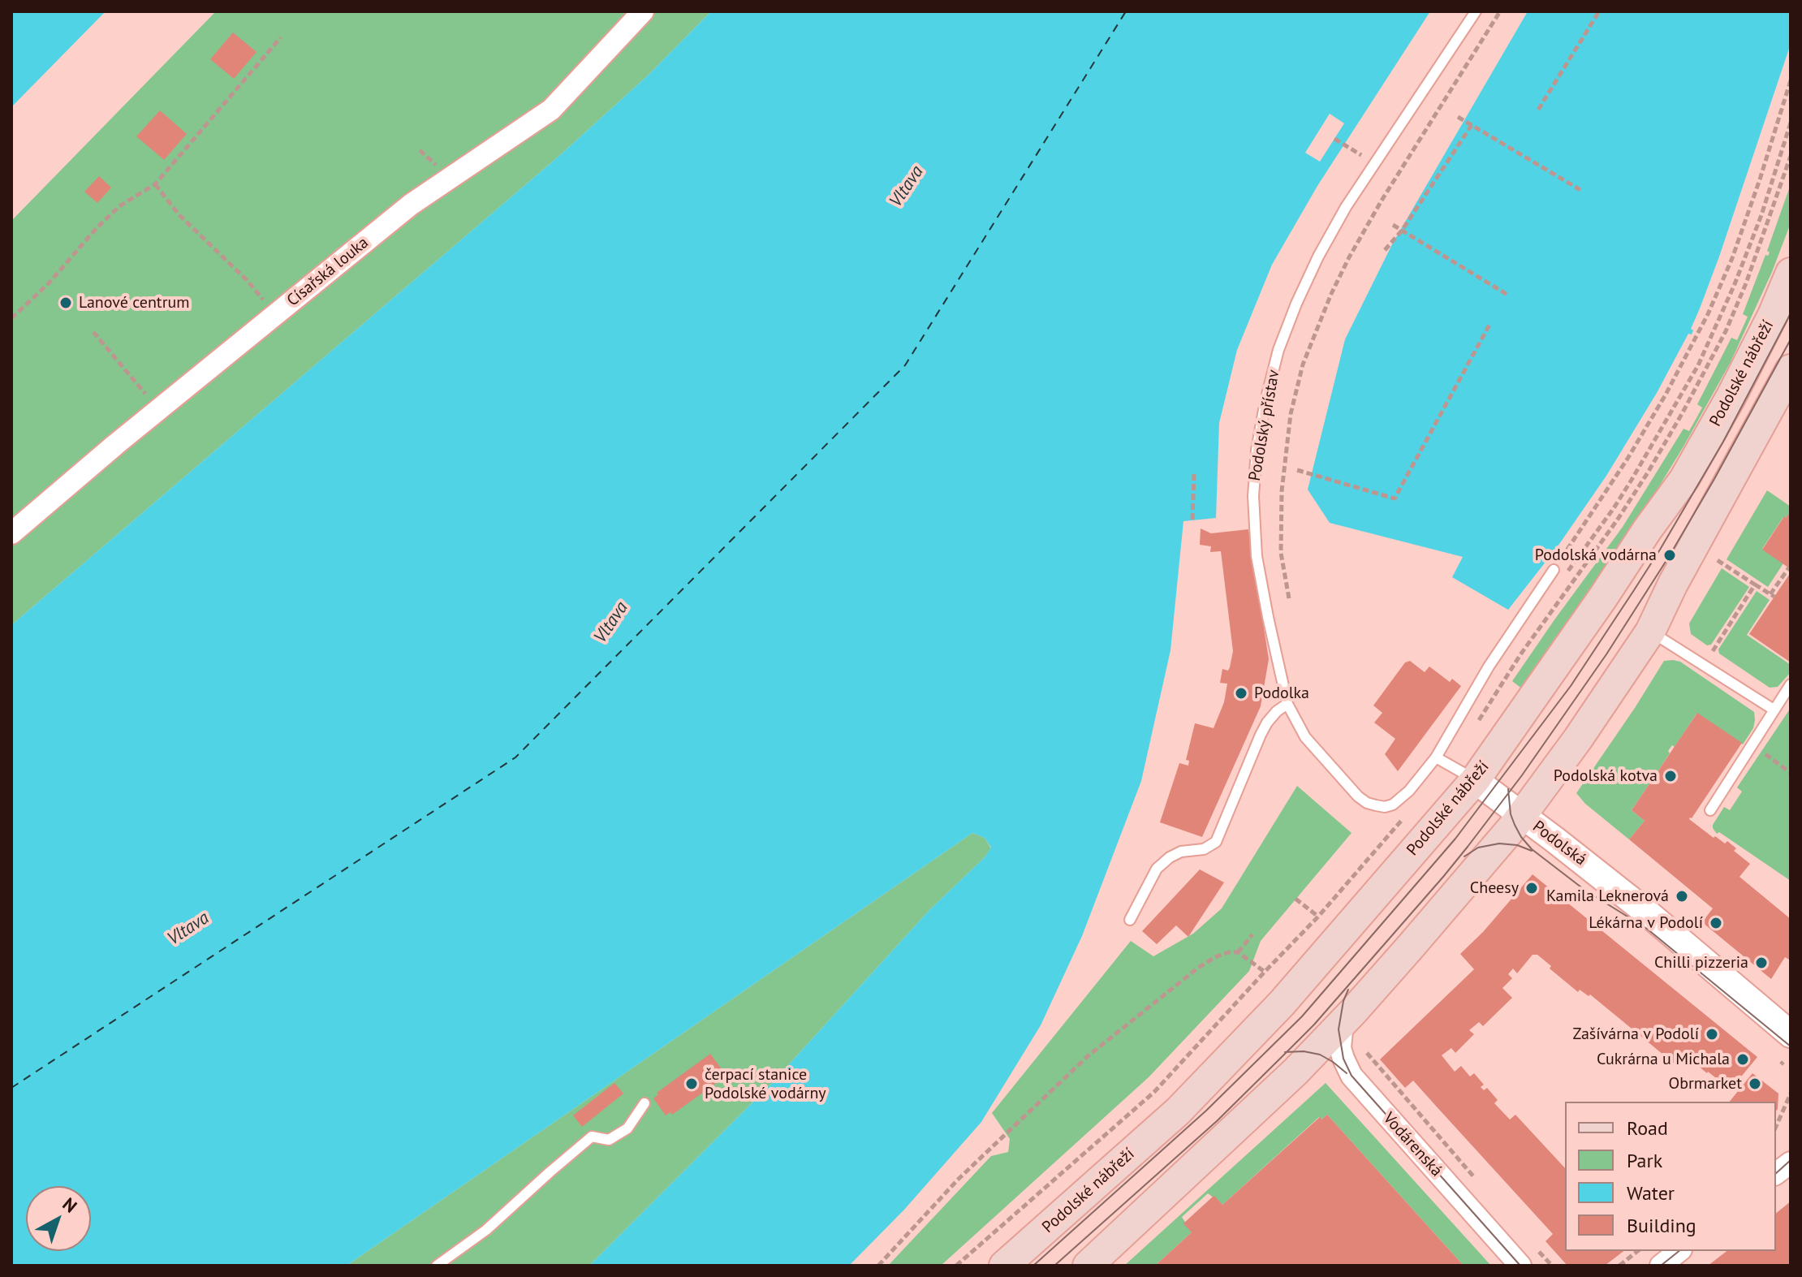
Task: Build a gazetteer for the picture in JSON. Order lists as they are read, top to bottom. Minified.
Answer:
{"streets":{"main road":["Podolské nábřeží"],"street":["Císařská louka","Podolská","Vodárenská"],"lane":["Podolský přístav"]},"crossings":[["Podolské nábřeží","Podolská"]],"water":["Vltava"],"places":["Lanové centrum","Podolská vodárna","Podolka","Podolská kotva","Cheesy","Kamila Leknerová","Lékárna v Podolí","Chilli pizzeria","Zašívárna v Podolí","Cukrárna u Michala","čerpací stanice Podolské vodárny","Obrmarket"],"legend":["Road","Park","Water","Building"],"north":"top right"}
